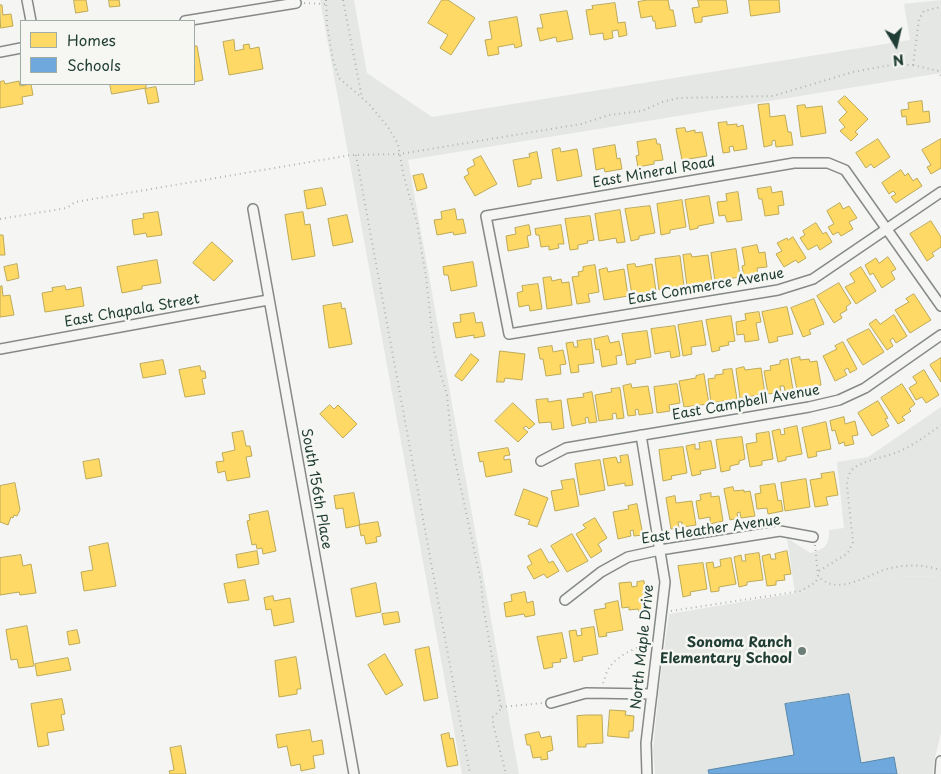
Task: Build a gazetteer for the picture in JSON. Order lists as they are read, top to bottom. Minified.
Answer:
{"streets":{"street":["East Mineral Road","East Commerce Avenue","East Chapala Street","East Campbell Avenue","South 156th Place","East Heather Avenue","North Maple Drive"]},"crossings":[["East Mineral Road","East Commerce Avenue"],["East Chapala Street","South 156th Place"],["East Campbell Avenue","North Maple Drive"],["East Heather Avenue","North Maple Drive"]],"places":["Sonoma Ranch Elementary School"],"legend":["Homes","Schools"],"north":"bottom"}
